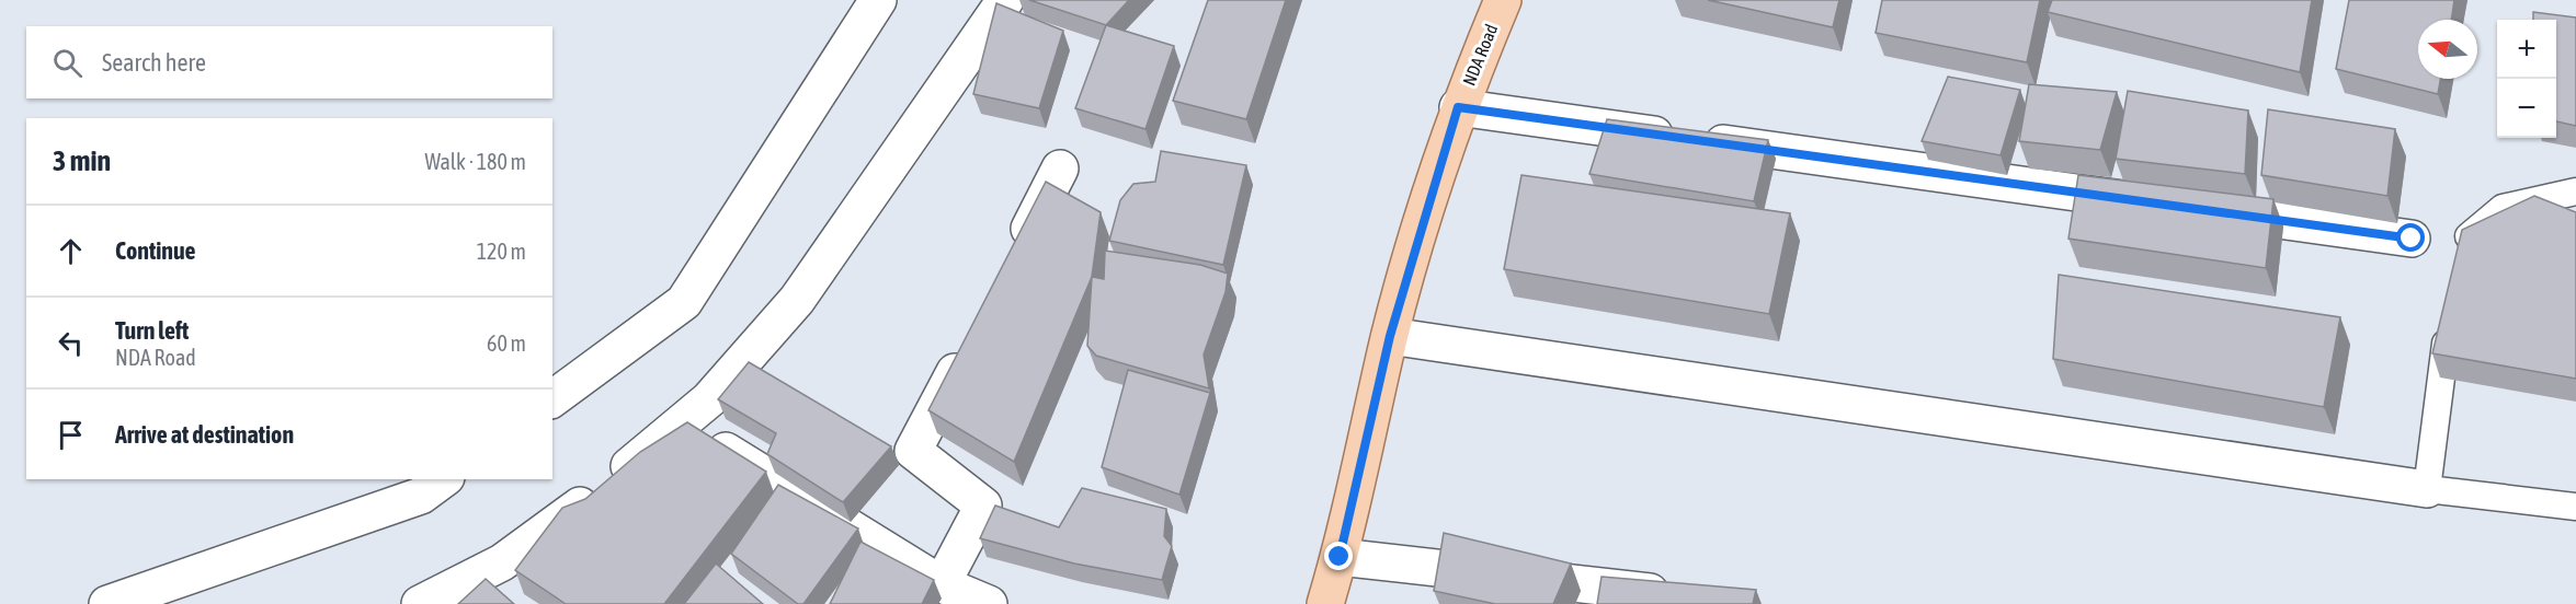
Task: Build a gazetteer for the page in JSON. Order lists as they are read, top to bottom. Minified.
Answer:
{"streets":{"main road":["NDA Road"]},"north":"left","page":{"map_buttons":["+","−"],"search":"Search here","heading":["3 min","Walk · 180 m"],"list":[["Continue","120 m"],["Turn left","NDA Road","60 m"],"Arrive at destination"]}}
